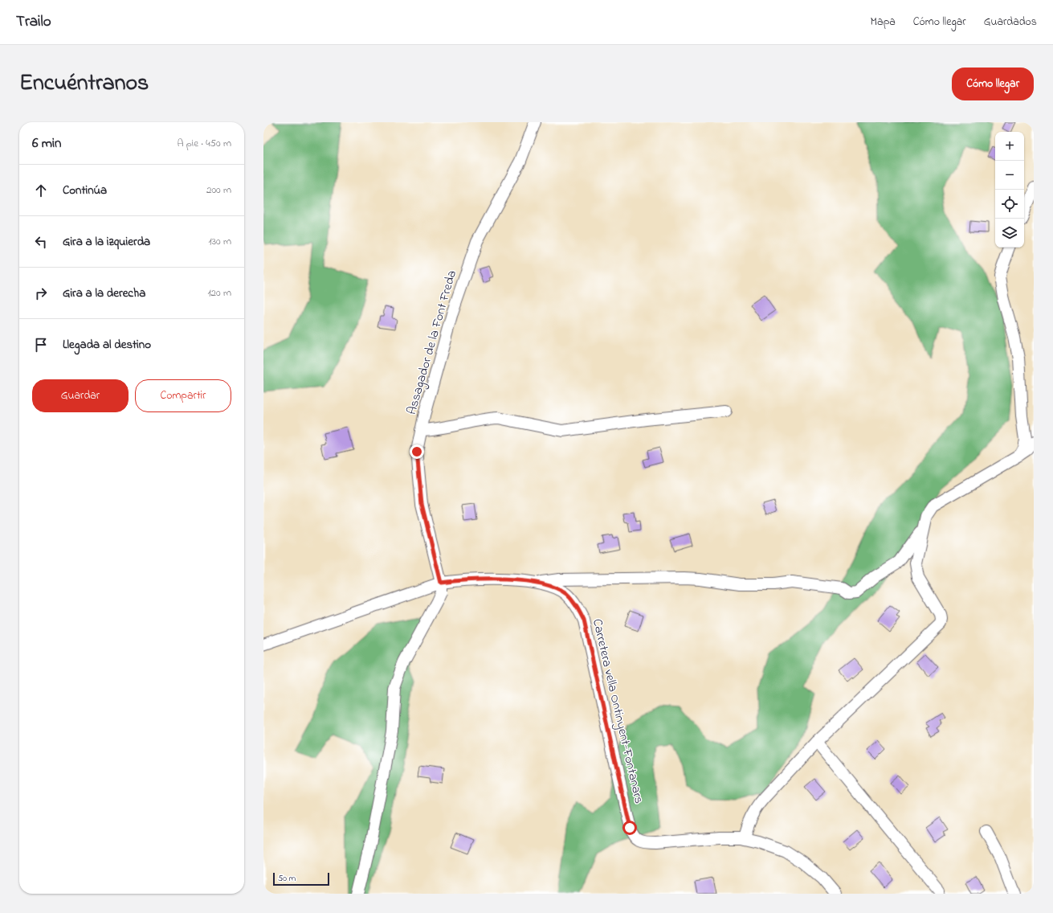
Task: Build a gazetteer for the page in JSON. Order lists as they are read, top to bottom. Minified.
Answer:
{"streets":{"street":["Assagador de la Font Freda","Carretera vella Ontinyent-Fontanars"]},"crossings":[["Assagador de la Font Freda","Carretera vella Ontinyent-Fontanars"]],"scale_bar":"50 m","page":{"header":"Trailo","nav":["Mapa","Cómo llegar","Guardados"],"title":"Encuéntranos","buttons":["Cómo llegar",["Guardar","Compartir"]],"heading":["6 min","A pie · 450 m"],"map_buttons":["+","−"],"list":[["Continúa","200 m"],["Gira a la izquierda","130 m"],["Gira a la derecha","120 m"],"Llegada al destino"],"scale":"50 m"}}
